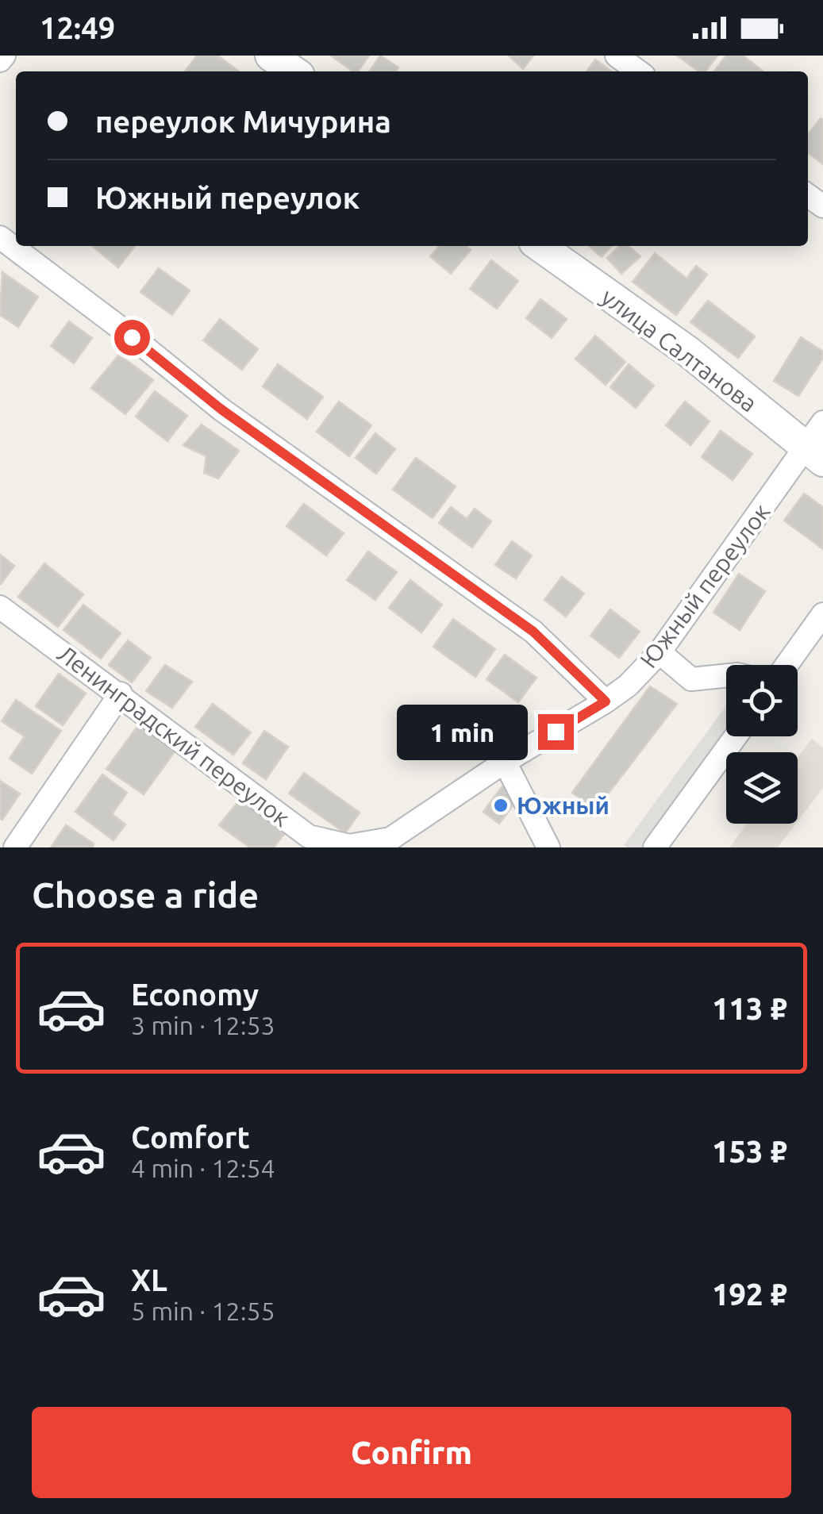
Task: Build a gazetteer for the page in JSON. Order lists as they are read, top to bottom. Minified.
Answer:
{"streets":{"main road":["улица Салтанова"],"street":["Южный переулок","Ленинградский переулок"]},"crossings":[["улица Салтанова","Южный переулок"],["Южный переулок","Ленинградский переулок"]],"places":["Южный"],"page":{"status":"12:49","banner":["переулок Мичурина","Южный переулок"],"bubble":"1 min","heading":"Choose a ride","list":[{"name":"Economy","note":"3 min · 12:53","value":"113 ₽"},{"name":"Comfort","note":"4 min · 12:54","value":"153 ₽"},{"name":"XL","note":"5 min · 12:55","value":"192 ₽"}],"buttons":"Confirm"}}
